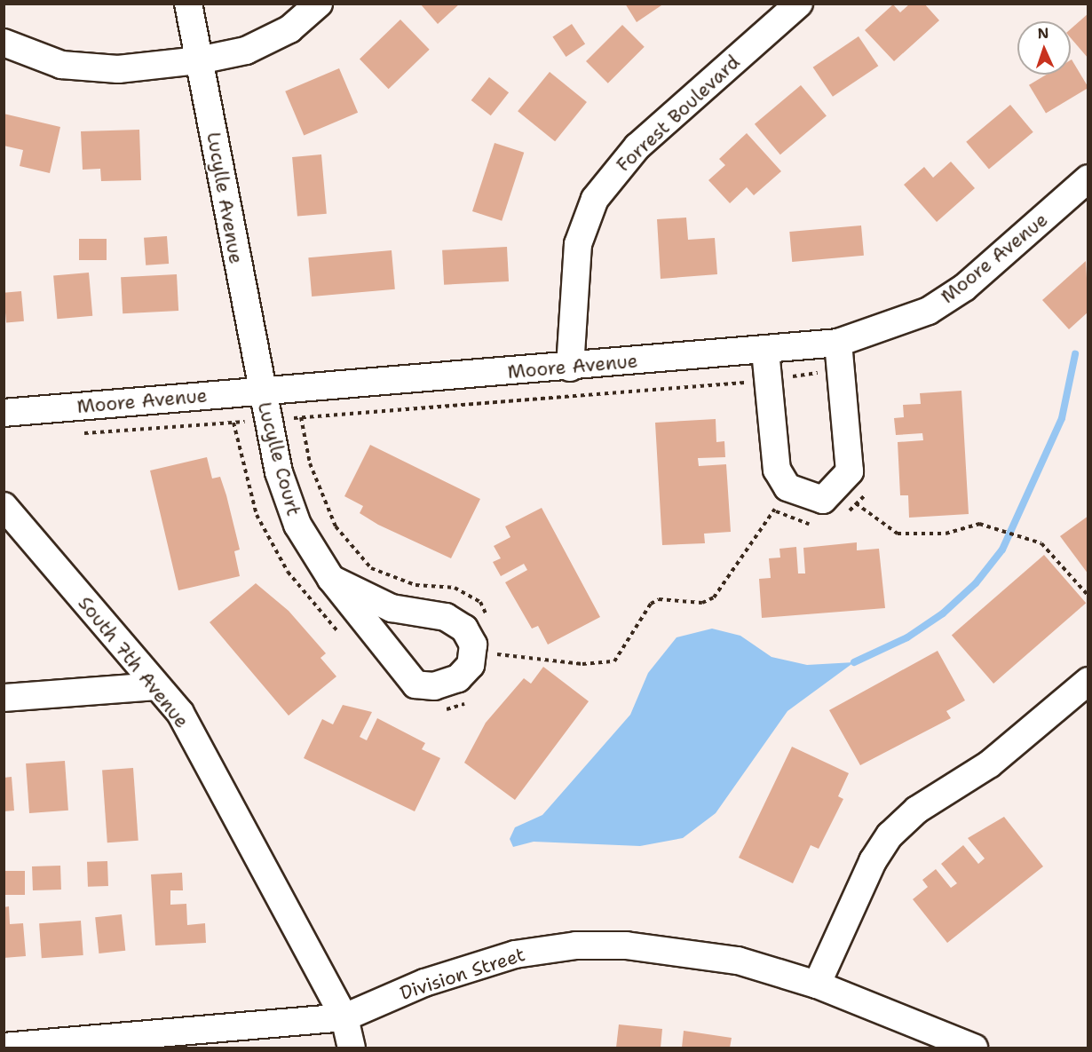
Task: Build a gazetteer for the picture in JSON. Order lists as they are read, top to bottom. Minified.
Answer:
{"streets":{"street":["Forrest Boulevard","Lucylle Avenue","Moore Avenue","Lucylle Court","South 7th Avenue","Division Street"]},"crossings":[["Forrest Boulevard","Moore Avenue"],["Lucylle Avenue","Moore Avenue"],["Lucylle Avenue","Lucylle Court"],["Moore Avenue","Lucylle Court"],["South 7th Avenue","Division Street"]],"north":"top"}
